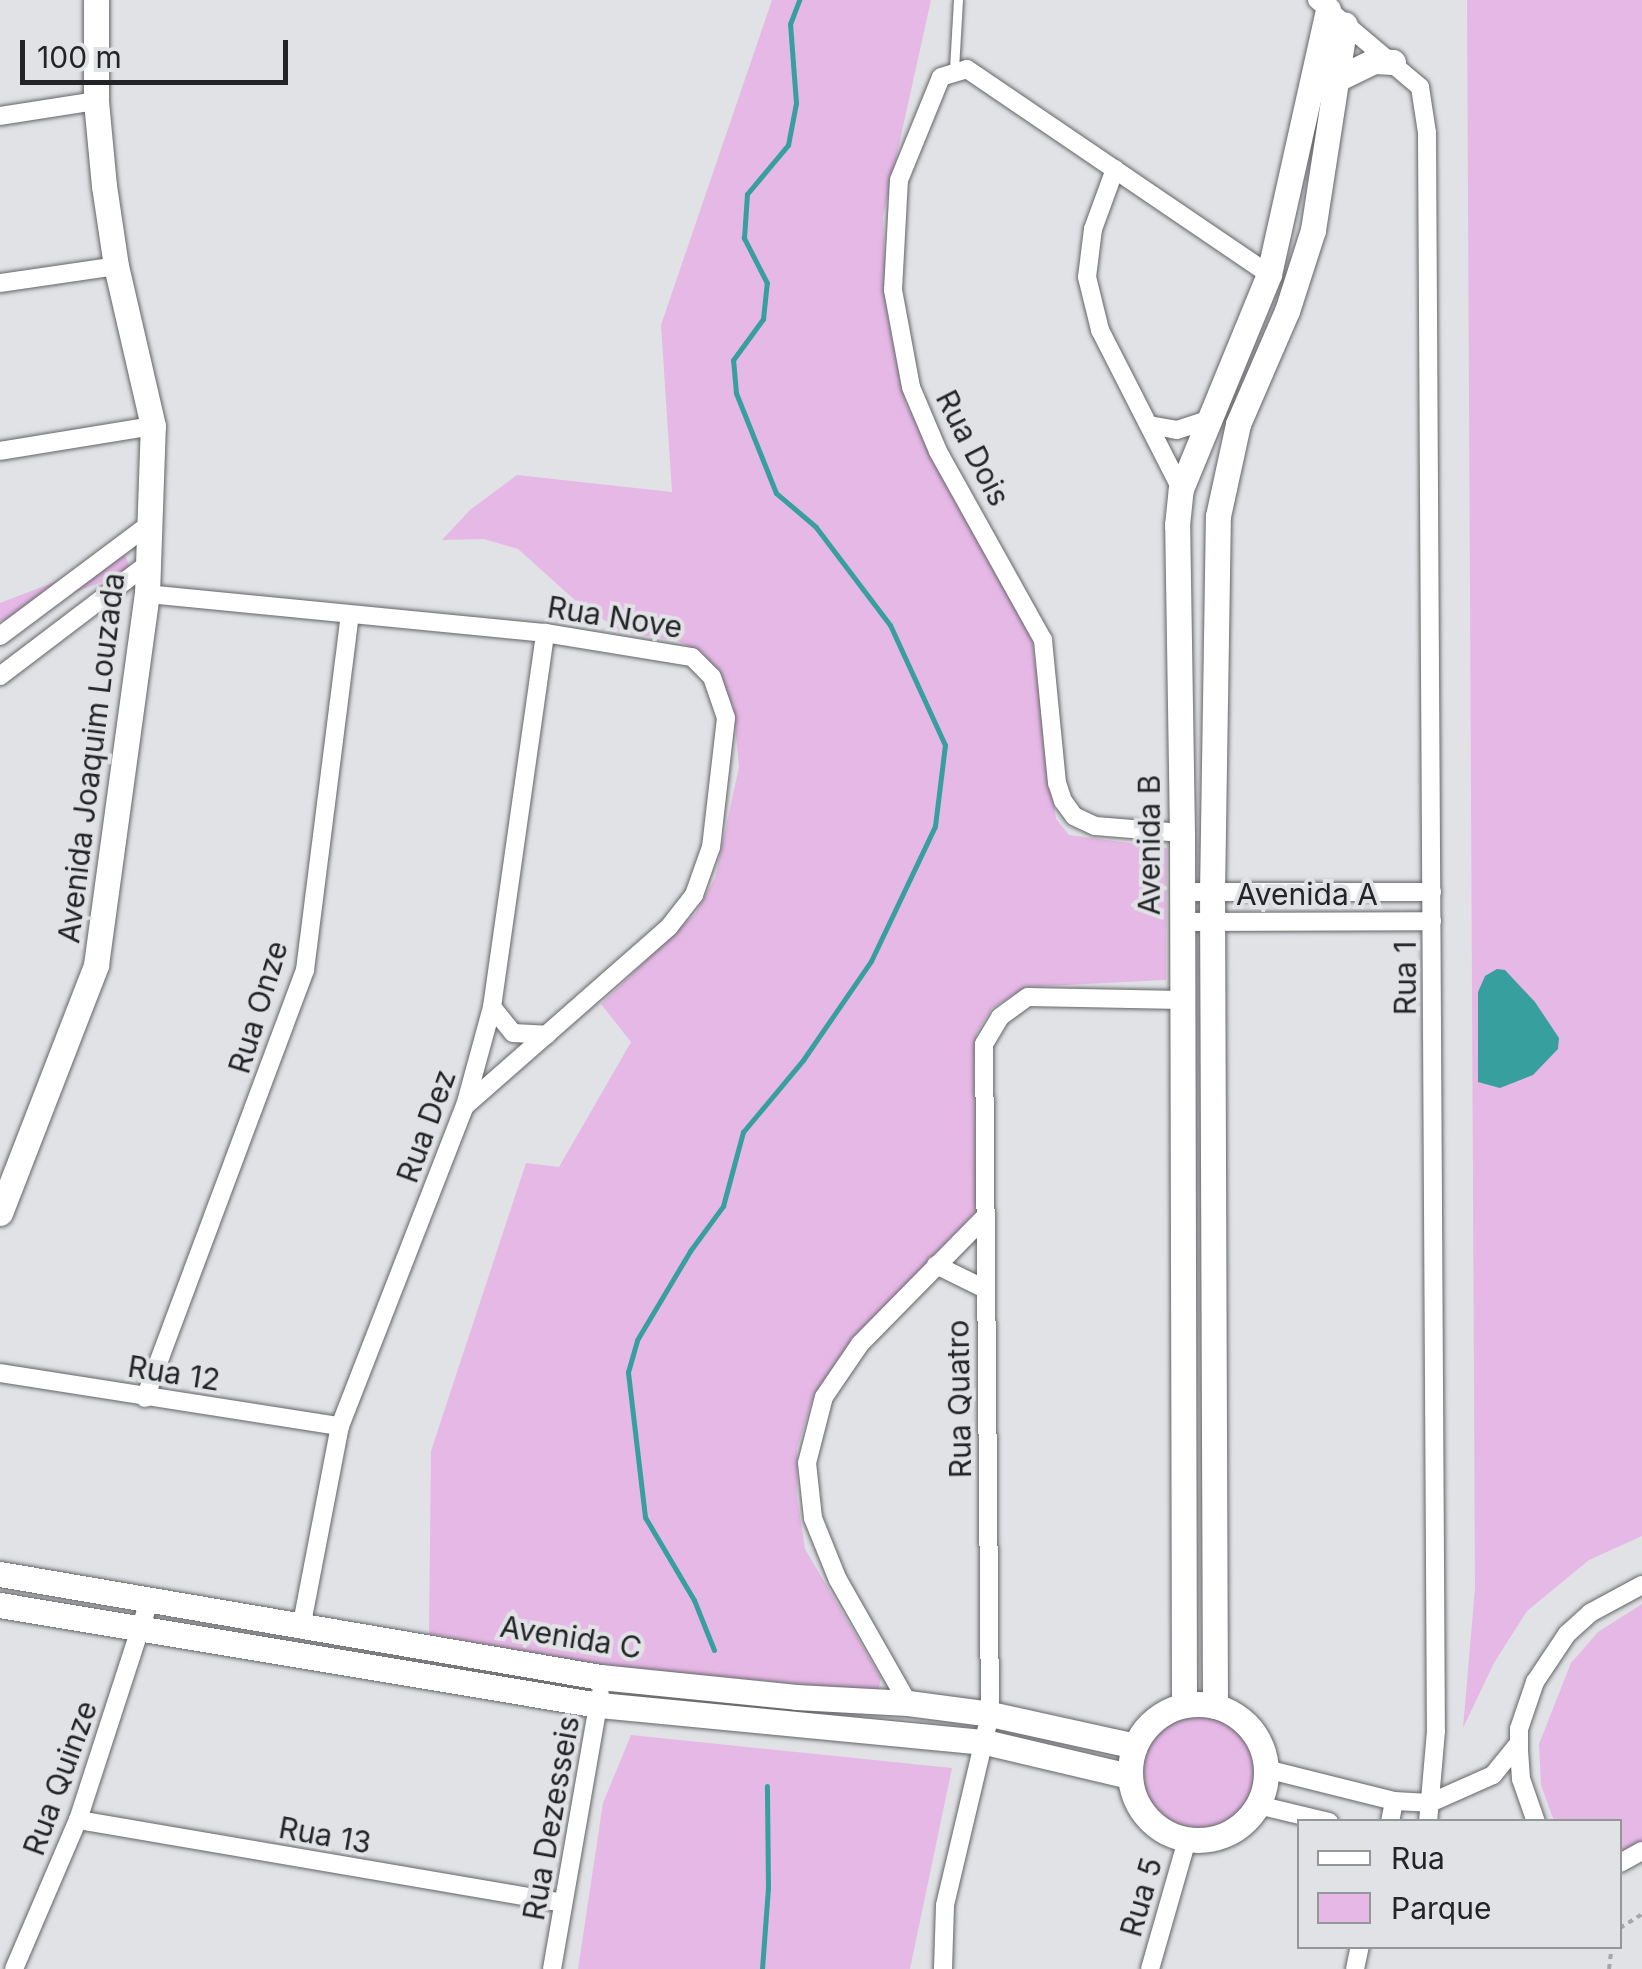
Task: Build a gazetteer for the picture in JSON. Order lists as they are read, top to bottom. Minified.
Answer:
{"streets":{"street":["Rua Dois","Rua Nove","Avenida Joaquim Louzada","Avenida B","Avenida A","Rua 1","Rua Onze","Rua Dez","Rua 12","Rua Quatro","Avenida C","Rua Quinze","Rua Dezesseis","Rua 13","Rua 5"]},"crossings":[["Rua Dois","Avenida B"],["Rua Nove","Avenida Joaquim Louzada"],["Rua Nove","Rua Onze"],["Rua Nove","Rua Dez"],["Avenida B","Avenida A"],["Avenida B","Rua 1"],["Avenida B","Rua Quatro"],["Avenida B","Avenida C"],["Avenida B","Rua 5"],["Avenida A","Rua 1"],["Rua Onze","Rua 12"],["Rua Dez","Rua 12"],["Rua Dez","Avenida C"],["Rua Quatro","Avenida C"],["Avenida C","Rua Quinze"],["Avenida C","Rua Dezesseis"],["Avenida C","Rua 5"],["Rua Quinze","Rua 13"],["Rua Dezesseis","Rua 13"]],"legend":["Rua","Parque"],"scale_bar":"100 m"}
